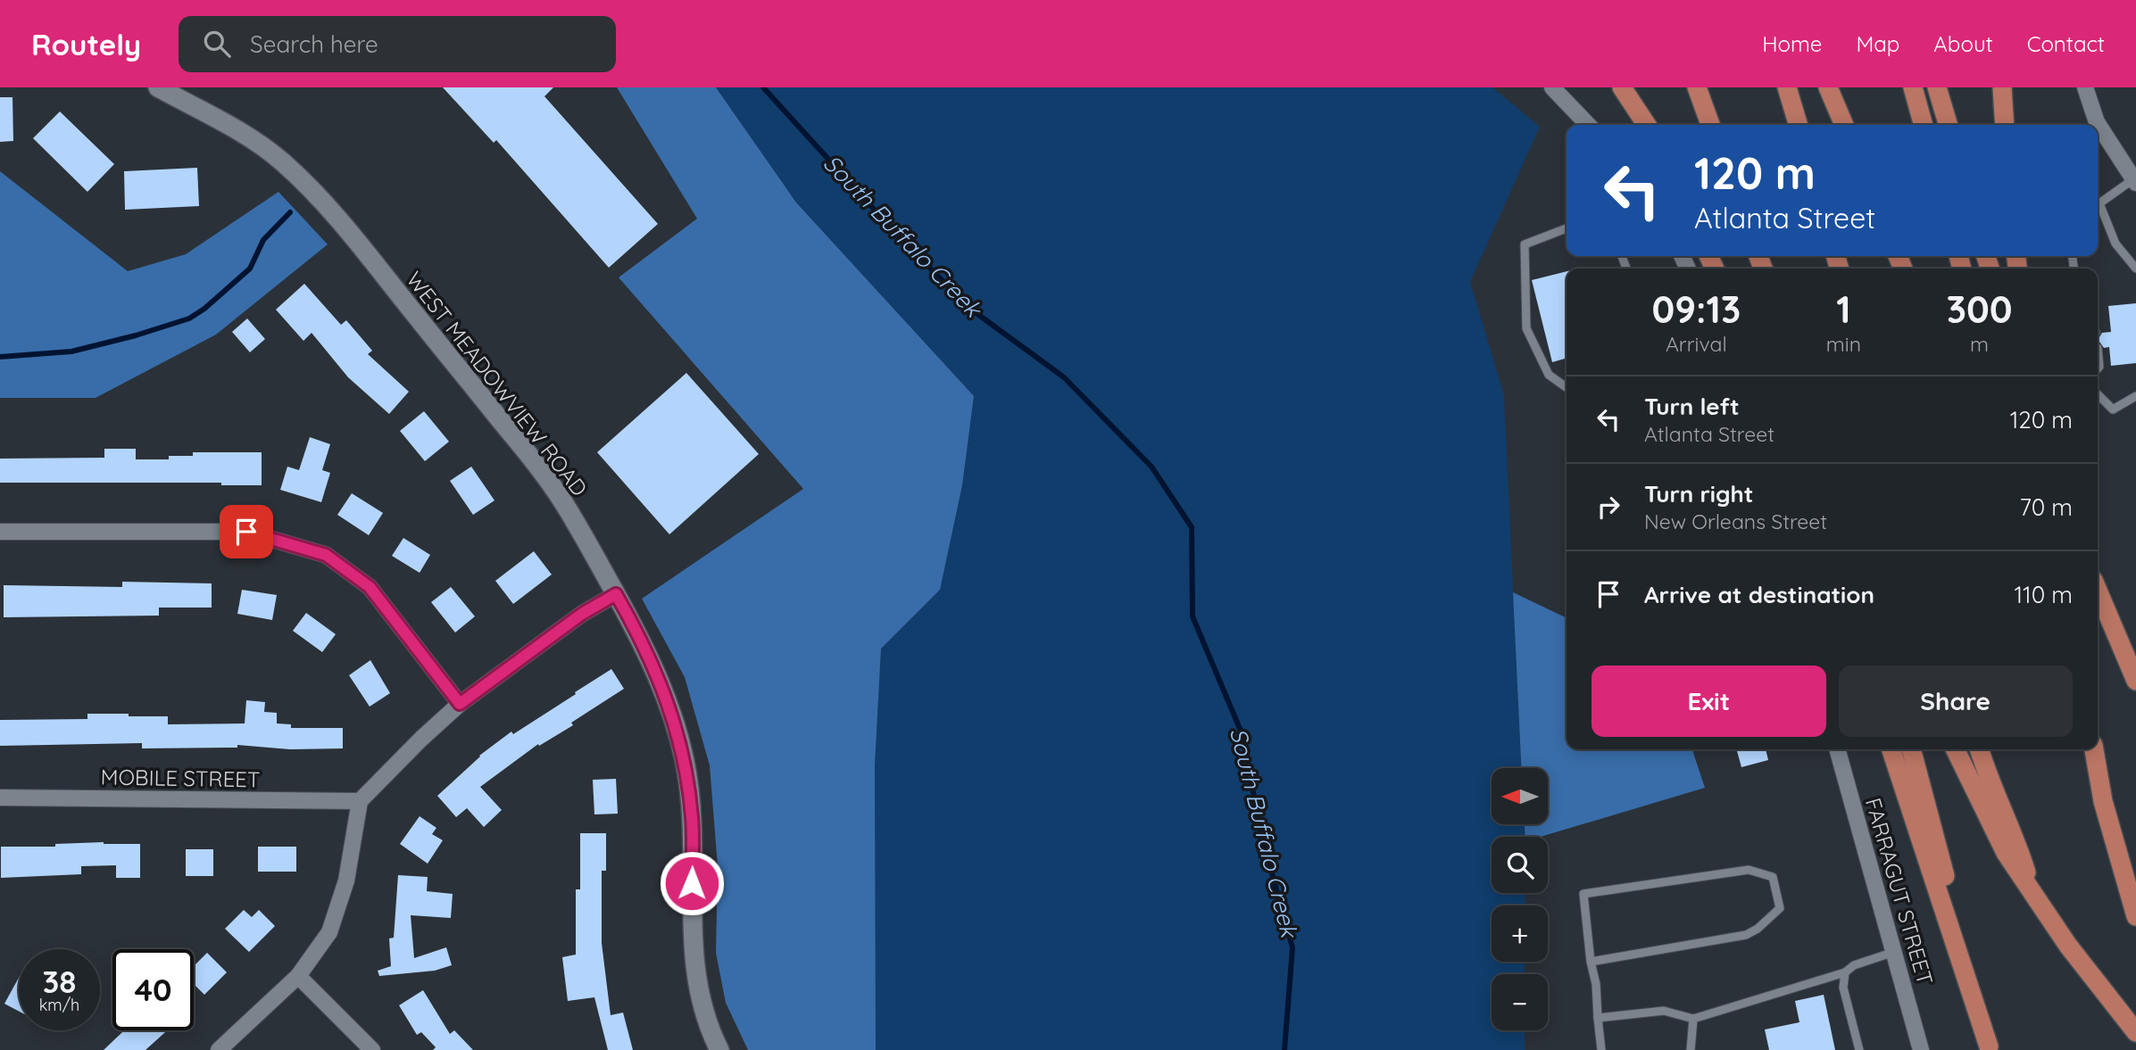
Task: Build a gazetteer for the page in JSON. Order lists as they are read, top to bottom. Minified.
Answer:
{"streets":{"street":["WEST MEADOWVIEW ROAD","MOBILE STREET","FARRAGUT STREET"]},"water":["South Buffalo Creek"],"north":"left","page":{"header":"Routely","search":"Search here","nav":["Home","Map","About","Contact"],"turn":["120 m","Atlanta Street"],"eta":["09:13","Arrival","1","min","300","m"],"list":[{"name":"Turn left","note":"Atlanta Street","value":"120 m"},{"name":"Turn right","note":"New Orleans Street","value":"70 m"},{"name":"Arrive at destination","value":"110 m"}],"buttons":["Exit","Share"],"map_buttons":["+","−"],"speed":"38 km/h","limit":"40"}}
